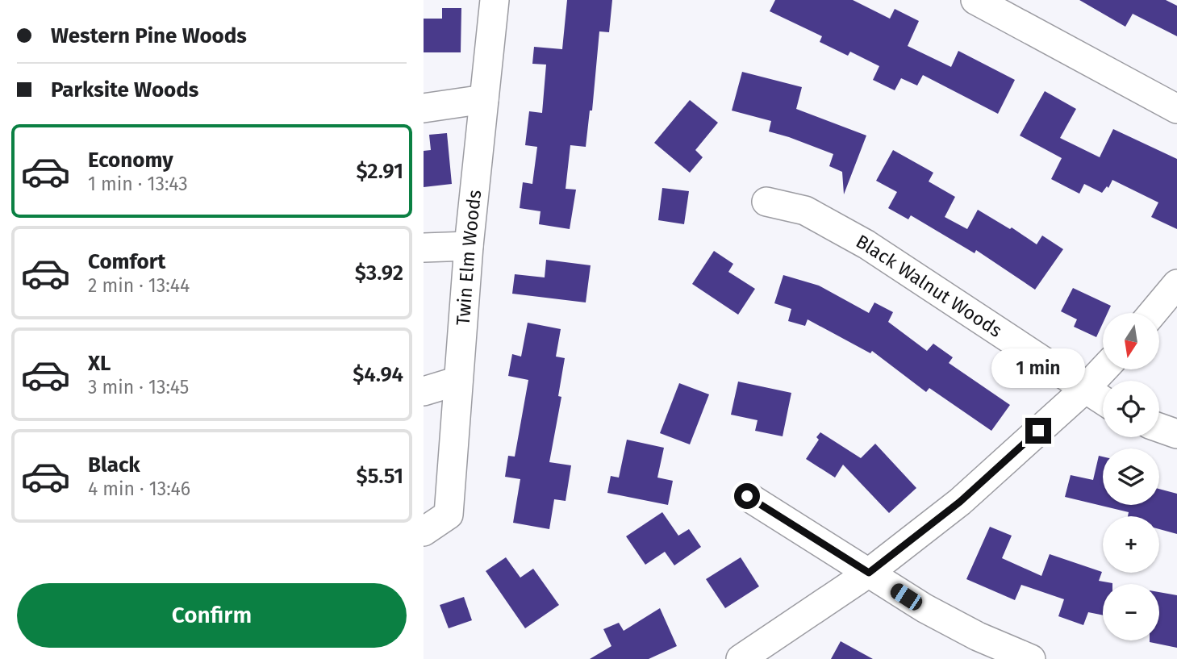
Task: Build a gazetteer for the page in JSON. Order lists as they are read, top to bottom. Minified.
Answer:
{"streets":{"street":["Twin Elm Woods","Black Walnut Woods"]},"north":"bottom","page":{"banner":["Western Pine Woods","Parksite Woods"],"list":[{"name":"Economy","note":"1 min · 13:43","value":"$2.91"},{"name":"Comfort","note":"2 min · 13:44","value":"$3.92"},{"name":"XL","note":"3 min · 13:45","value":"$4.94"},{"name":"Black","note":"4 min · 13:46","value":"$5.51"}],"map_buttons":["+","−"],"bubble":"1 min","buttons":"Confirm"}}
